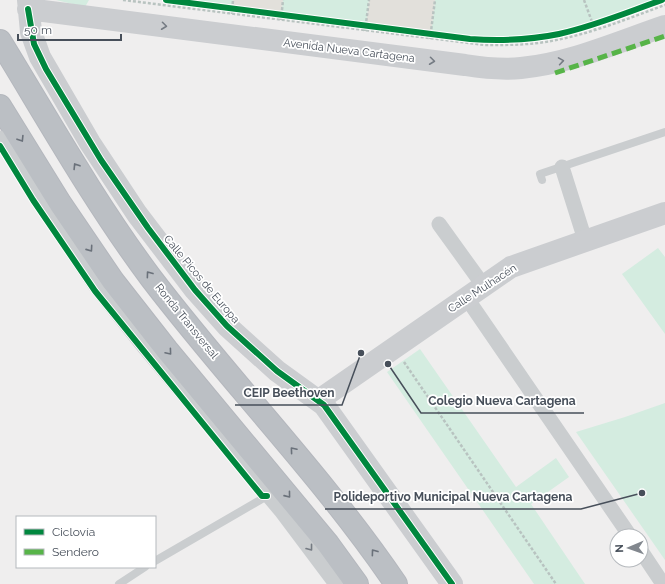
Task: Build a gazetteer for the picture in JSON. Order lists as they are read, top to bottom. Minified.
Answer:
{"streets":{"highway":["Ronda Transversal"],"street":["Avenida Nueva Cartagena","Calle Picos de Europa","Calle Mulhacén"]},"crossings":[["Avenida Nueva Cartagena","Calle Picos de Europa"],["Calle Picos de Europa","Calle Mulhacén"]],"one_way":["Avenida Nueva Cartagena"],"places":["CEIP Beethoven","Colegio Nueva Cartagena","Polideportivo Municipal Nueva Cartagena"],"legend":["Ciclovía","Sendero"],"scale_bar":"50 m","north":"left"}
